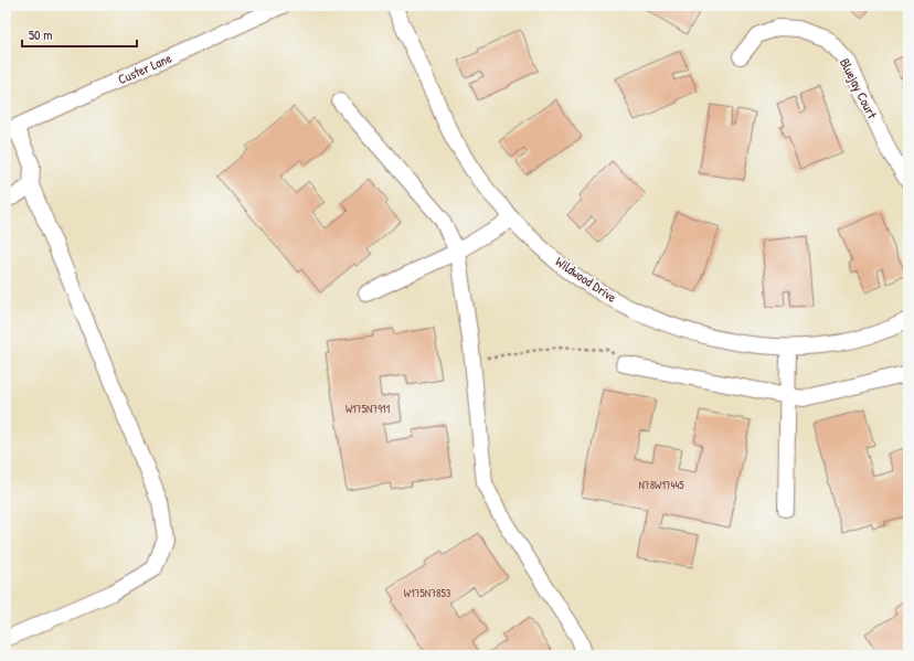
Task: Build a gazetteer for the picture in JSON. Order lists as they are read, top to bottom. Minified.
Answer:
{"streets":{"street":["Custer Lane","Bluejay Court","Wildwood Drive"]},"house_numbers":["W175N7911","N78W17445","W175N7853"],"scale_bar":"50 m"}
